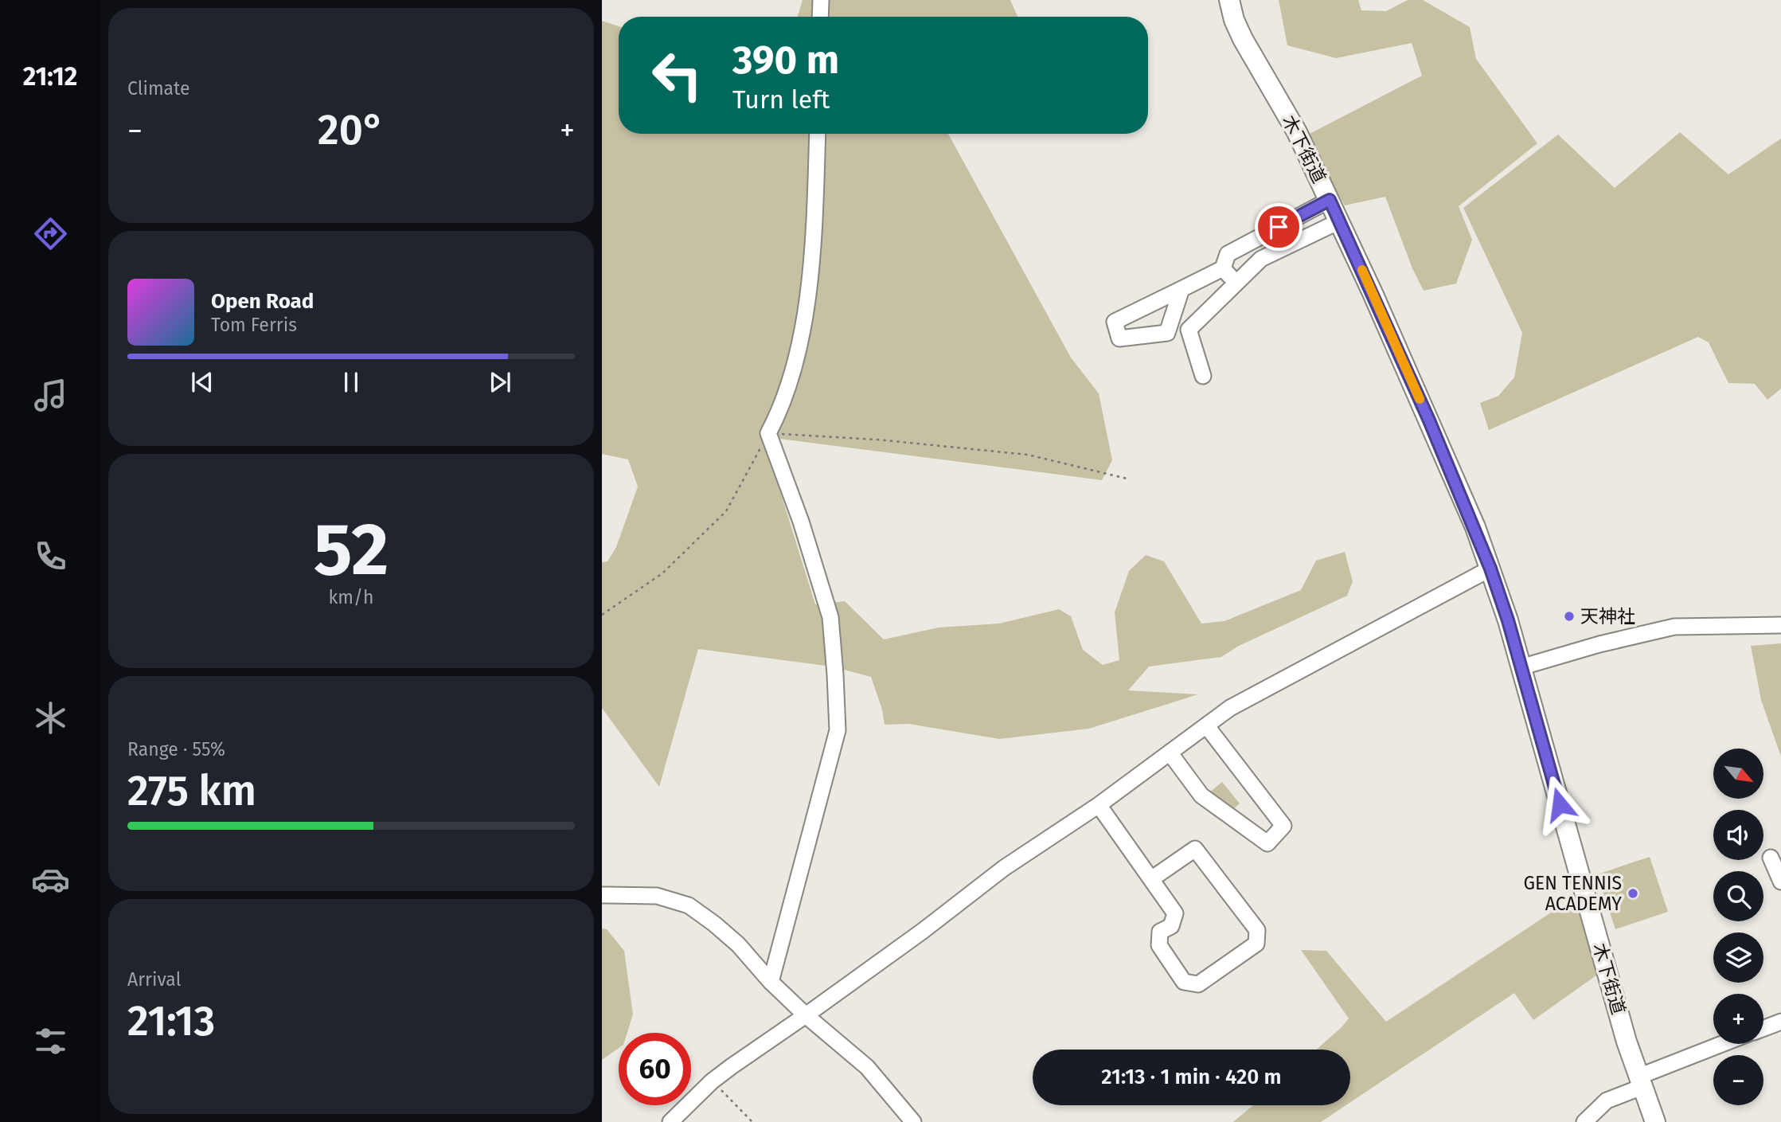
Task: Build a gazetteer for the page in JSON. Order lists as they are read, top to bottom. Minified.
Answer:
{"streets":{"main road":["木下街道"]},"places":["天神社","GEN TENNIS ACADEMY"],"north":"bottom right","page":{"tabs":"21:12","tile":["Climate",["52","km/h"],["Range · 55%","275 km"],["Arrival","21:13"]],"turn":["390 m","Turn left"],"heat":["−","20°","+"],"song":["Open Road","Tom Ferris"],"map_buttons":["+","−"],"limit":"60","trip":"21:13 · 1 min · 420 m"}}
